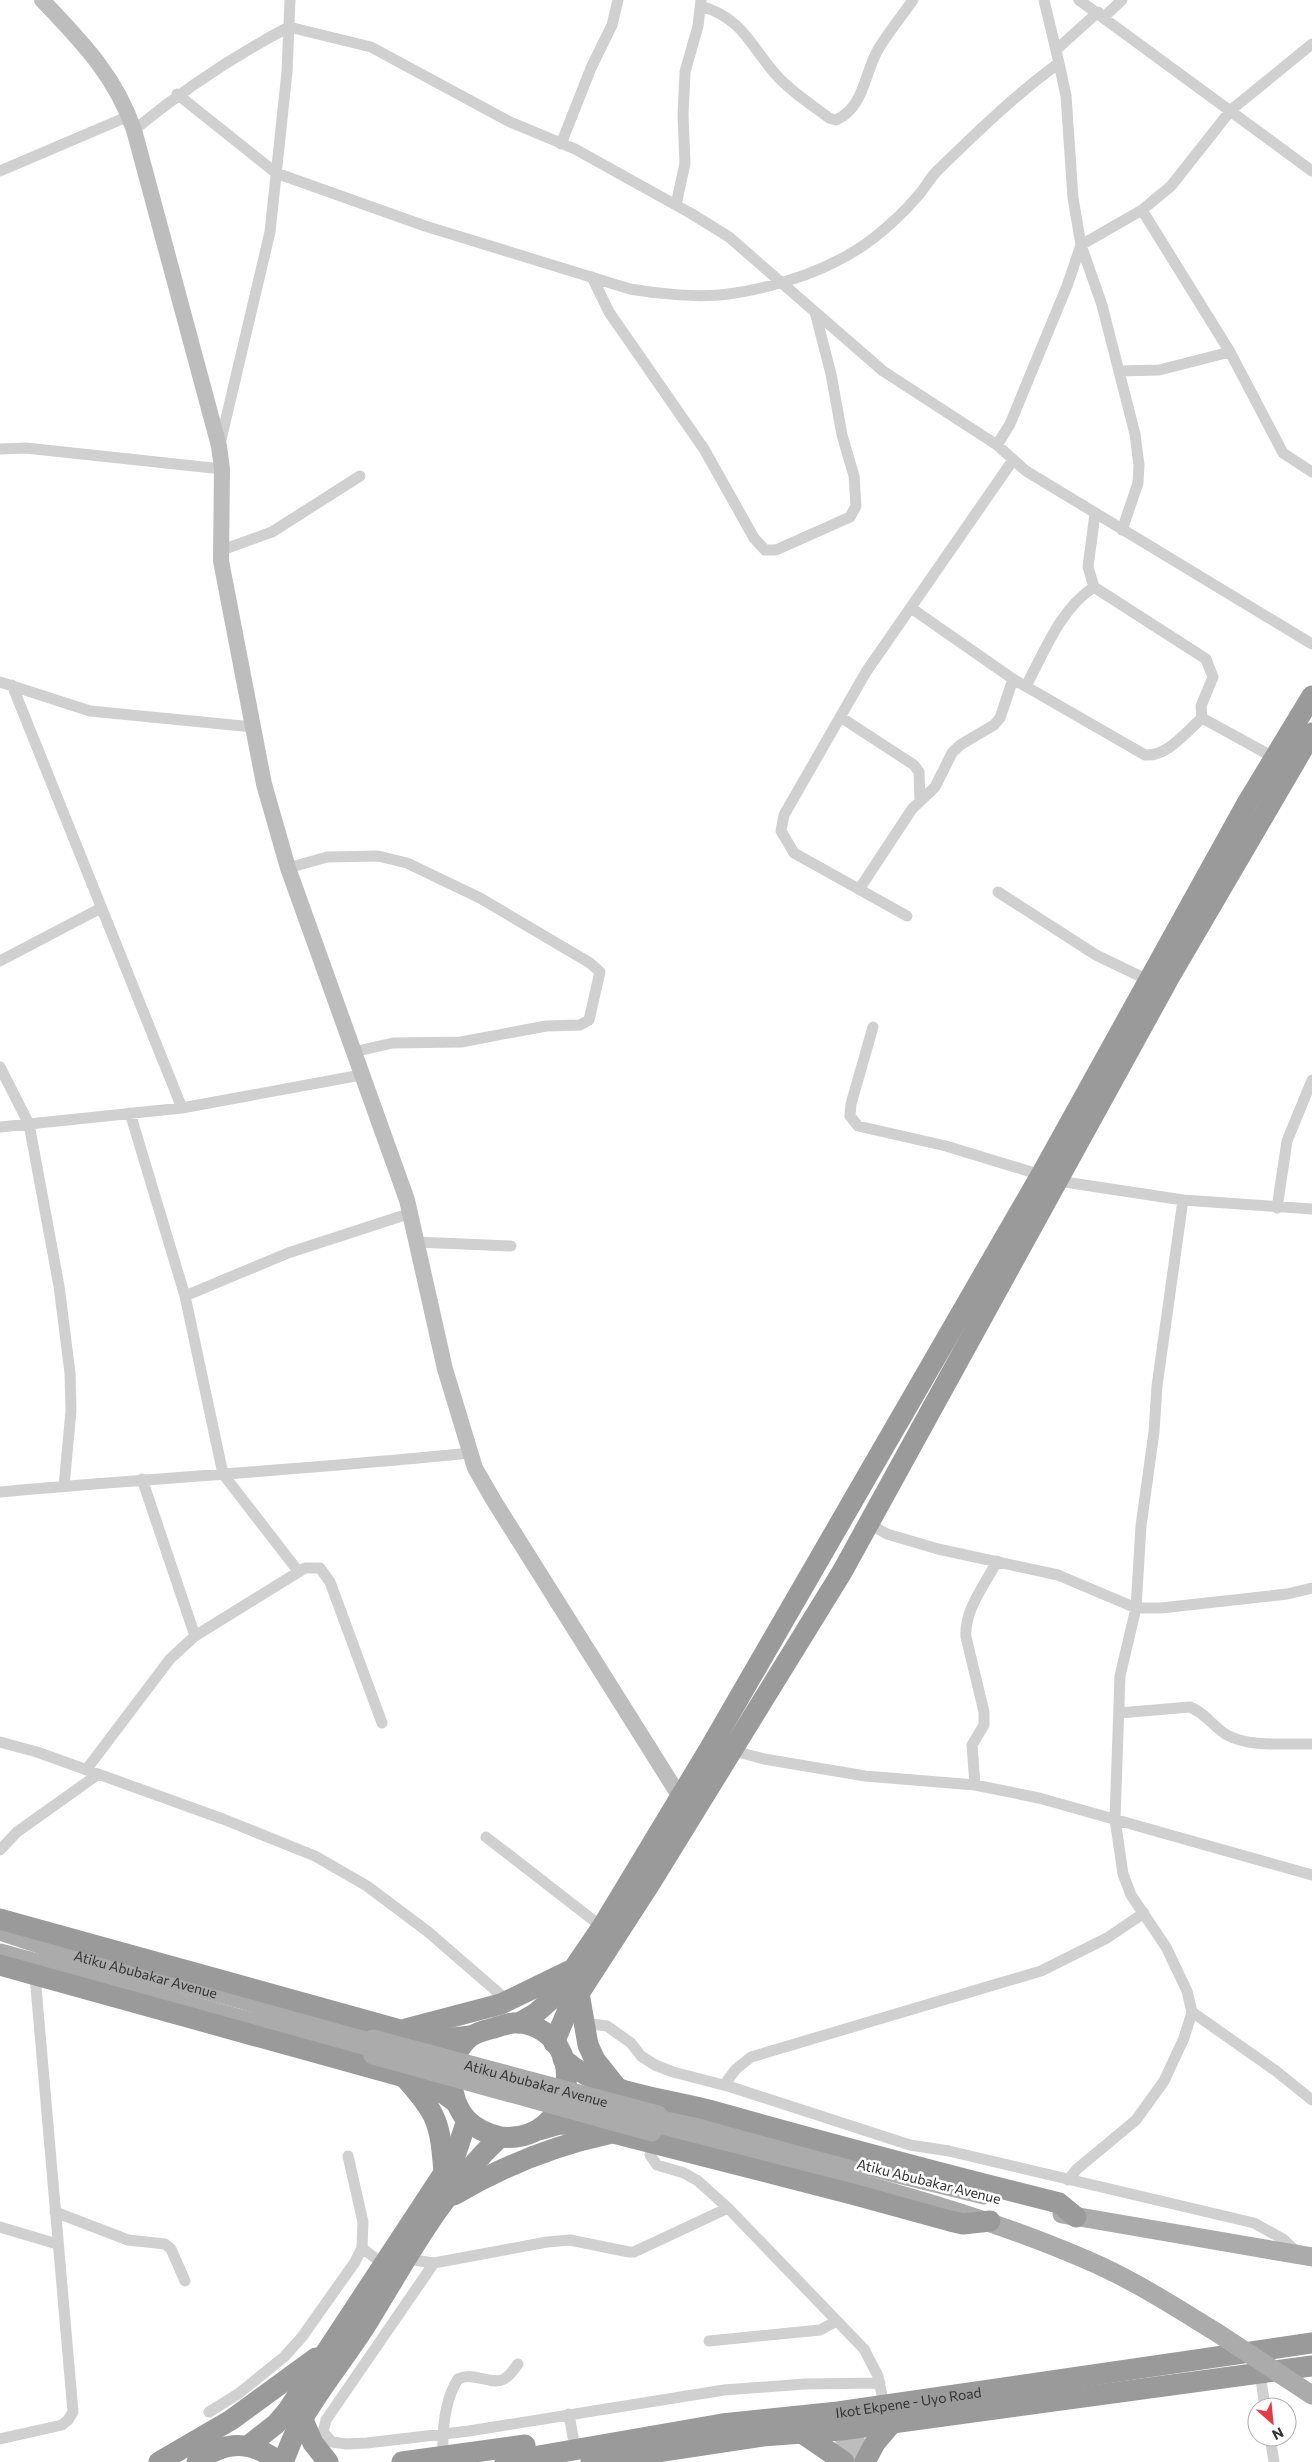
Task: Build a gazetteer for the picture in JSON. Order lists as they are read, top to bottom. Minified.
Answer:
{"streets":{"highway":["Ikot Ekpene - Uyo Road"],"main road":["Atiku Abubakar Avenue"]},"north":"bottom right"}
